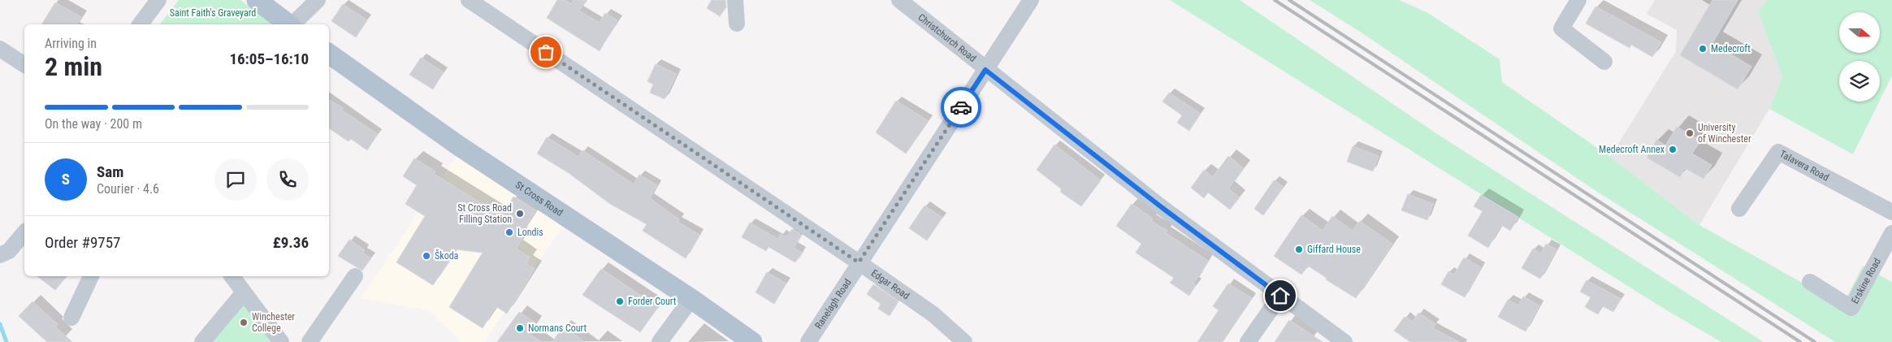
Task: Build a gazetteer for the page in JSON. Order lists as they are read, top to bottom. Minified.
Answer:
{"streets":{"main road":["St Cross Road"],"street":["Christchurch Road","Talavera Road","Erskine Road","Edgar Road","Ranelagh Road"]},"crossings":[["Christchurch Road","Ranelagh Road"],["Edgar Road","Ranelagh Road"]],"parks":["Saint Faith's Graveyard"],"places":["Medecroft","University of Winchester","Medecroft Annex","St Cross Road Filling Station","Londis","Giffard House","Škoda","Forder Court","Winchester College","Normans Court"],"north":"right","page":{"heading":["2 min","Arriving in","16:05–16:10"],"panel":["Sam","Courier · 4.6","Order #9757","£9.36"],"bar":"On the way · 200 m","round":"S"}}
